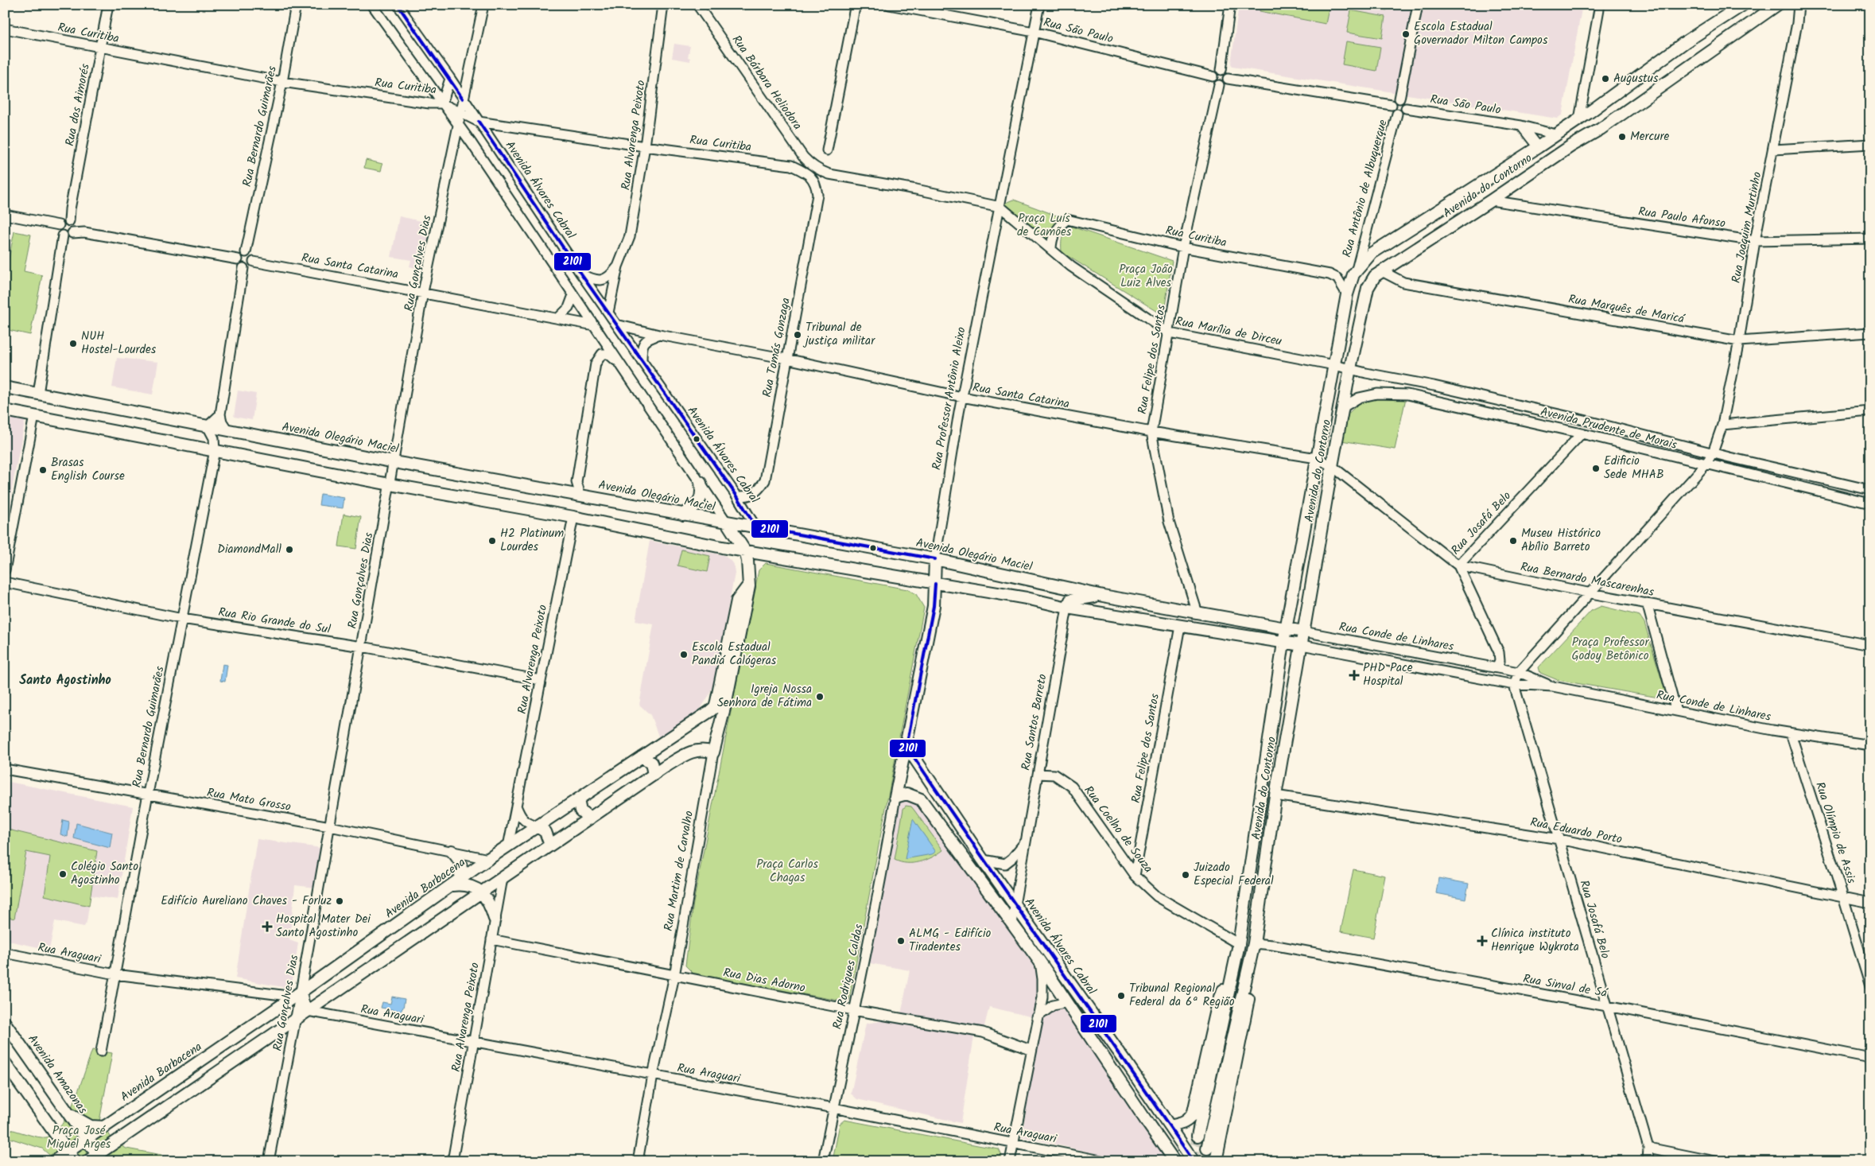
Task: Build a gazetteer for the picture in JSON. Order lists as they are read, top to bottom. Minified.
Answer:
{"streets":{"main road":["Avenida do Contorno","Avenida Álvares Cabral","Rua Professor Antônio Aleixo","Avenida Olegário Maciel","Rua Martim de Carvalho","Avenida Barbacena","Avenida Amazonas"],"street":["Rua São Paulo","Rua Curitiba","Rua Bárbara Heliodora","Rua dos Aimorés","Rua Bernardo Guimarães","Rua Alvarenga Peixoto","Rua Antônio de Albuquerque","Rua Paulo Afonso","Rua Joaquim Murtinho","Rua Gonçalves Dias","Rua Santa Catarina","Rua Marquês de Maricá","Rua Marília de Dirceu","Rua Tomás Gonzaga","Rua Felipe dos Santos","Avenida Prudente de Morais","Rua Josafá Belo","Rua Bernardo Mascarenhas","Rua Rio Grande do Sul","Rua Conde de Linhares","Rua Santos Barreto","Rua Mato Grosso","Rua Coelho de Souza","Rua Eduardo Porto","Rua Olímpio de Assis","Rua Araguari","Rua Rodrigues Caldas","Rua Dias Adorno","Rua Sinval de Sá"]},"crossings":[["Rua São Paulo","Avenida do Contorno"],["Rua São Paulo","Rua Antônio de Albuquerque"],["Rua São Paulo","Rua Felipe dos Santos"],["Rua São Paulo","Rua Professor Antônio Aleixo"],["Rua Curitiba","Rua dos Aimorés"],["Rua Curitiba","Rua Bernardo Guimarães"],["Rua Curitiba","Rua Alvarenga Peixoto"],["Rua Curitiba","Avenida do Contorno"],["Rua Curitiba","Avenida Álvares Cabral"],["Rua Curitiba","Rua Gonçalves Dias"],["Rua Curitiba","Rua Marília de Dirceu"],["Rua Curitiba","Rua Tomás Gonzaga"],["Rua Curitiba","Rua Felipe dos Santos"],["Rua Bárbara Heliodora","Rua Marília de Dirceu"],["Rua Bárbara Heliodora","Rua Professor Antônio Aleixo"],["Rua dos Aimorés","Avenida Olegário Maciel"],["Rua Bernardo Guimarães","Rua Santa Catarina"],["Rua Bernardo Guimarães","Avenida Olegário Maciel"],["Rua Bernardo Guimarães","Rua Rio Grande do Sul"],["Rua Bernardo Guimarães","Rua Mato Grosso"],["Rua Bernardo Guimarães","Rua Araguari"],["Rua Alvarenga Peixoto","Avenida Álvares Cabral"],["Rua Alvarenga Peixoto","Rua Rio Grande do Sul"],["Rua Alvarenga Peixoto","Avenida Barbacena"],["Rua Alvarenga Peixoto","Rua Araguari"],["Rua Alvarenga Peixoto","Rua Dias Adorno"],["Avenida do Contorno","Rua Antônio de Albuquerque"],["Avenida do Contorno","Rua Paulo Afonso"],["Avenida do Contorno","Rua Santa Catarina"],["Avenida do Contorno","Rua Marquês de Maricá"],["Avenida do Contorno","Rua Marília de Dirceu"],["Avenida do Contorno","Avenida Prudente de Morais"],["Avenida do Contorno","Avenida Olegário Maciel"],["Avenida do Contorno","Rua Bernardo Mascarenhas"],["Avenida do Contorno","Rua Conde de Linhares"],["Avenida do Contorno","Rua Coelho de Souza"],["Avenida do Contorno","Rua Eduardo Porto"],["Avenida do Contorno","Rua Sinval de Sá"],["Avenida Álvares Cabral","Rua Gonçalves Dias"],["Avenida Álvares Cabral","Rua Santa Catarina"],["Avenida Álvares Cabral","Rua Tomás Gonzaga"],["Avenida Álvares Cabral","Rua Professor Antônio Aleixo"],["Avenida Álvares Cabral","Avenida Olegário Maciel"],["Avenida Álvares Cabral","Rua Santos Barreto"],["Avenida Álvares Cabral","Rua Rodrigues Caldas"],["Rua Paulo Afonso","Rua Joaquim Murtinho"],["Rua Joaquim Murtinho","Rua Marquês de Maricá"],["Rua Joaquim Murtinho","Avenida Prudente de Morais"],["Rua Joaquim Murtinho","Rua Bernardo Mascarenhas"],["Rua Joaquim Murtinho","Rua Conde de Linhares"],["Rua Gonçalves Dias","Rua Santa Catarina"],["Rua Gonçalves Dias","Avenida Olegário Maciel"],["Rua Gonçalves Dias","Rua Rio Grande do Sul"],["Rua Gonçalves Dias","Rua Mato Grosso"],["Rua Gonçalves Dias","Avenida Barbacena"],["Rua Gonçalves Dias","Rua Araguari"],["Rua Santa Catarina","Rua Tomás Gonzaga"],["Rua Santa Catarina","Rua Felipe dos Santos"],["Rua Santa Catarina","Rua Professor Antônio Aleixo"],["Rua Santa Catarina","Rua Bernardo Mascarenhas"],["Rua Marília de Dirceu","Rua Felipe dos Santos"],["Rua Marília de Dirceu","Rua Professor Antônio Aleixo"],["Rua Marília de Dirceu","Avenida Prudente de Morais"],["Rua Felipe dos Santos","Avenida Olegário Maciel"],["Rua Felipe dos Santos","Rua Coelho de Souza"],["Rua Professor Antônio Aleixo","Avenida Olegário Maciel"],["Rua Professor Antônio Aleixo","Rua Rodrigues Caldas"],["Avenida Prudente de Morais","Rua Josafá Belo"],["Avenida Olegário Maciel","Rua Conde de Linhares"],["Rua Josafá Belo","Rua Bernardo Mascarenhas"],["Rua Josafá Belo","Rua Conde de Linhares"],["Rua Josafá Belo","Rua Eduardo Porto"],["Rua Josafá Belo","Rua Sinval de Sá"],["Rua Conde de Linhares","Rua Olímpio de Assis"],["Rua Santos Barreto","Rua Coelho de Souza"],["Rua Mato Grosso","Avenida Barbacena"],["Rua Eduardo Porto","Rua Olímpio de Assis"],["Rua Martim de Carvalho","Avenida Barbacena"],["Rua Martim de Carvalho","Rua Araguari"],["Rua Martim de Carvalho","Rua Dias Adorno"],["Avenida Barbacena","Rua Araguari"],["Avenida Barbacena","Avenida Amazonas"],["Rua Araguari","Rua Rodrigues Caldas"],["Rua Rodrigues Caldas","Rua Dias Adorno"]],"districts":["Santo Agostinho"],"parks":["Praça Luís de Camões","Praça João Luiz Alves","Praça Professor Godoy Betônico","Praça Carlos Chagas","Praça José Miguel Arges"],"places":{"other":["Escola Estadual Governador Milton Campos","Augustus","Mercure","Tribunal de justiça militar","NUH Hostel-Lourdes","Edificio Sede MHAB","Brasas English Course","H2 Platinum Lourdes","Museu Histórico Abílio Barreto","DiamondMall","Escola Estadual Pandiá Calógeras","Igreja Nossa Senhora de Fátima","Colégio Santo Agostinho","Juizado Especial Federal","Edifício Aureliano Chaves - Forluz","ALMG - Edifício Tiradentes","Tribunal Regional Federal da 6ª Região"],"health":["PHD Pace Hospital","Hospital Mater Dei Santo Agostinho","Clínica instituto Henrique Wykrota"]},"lines":["transit line 2101"]}
